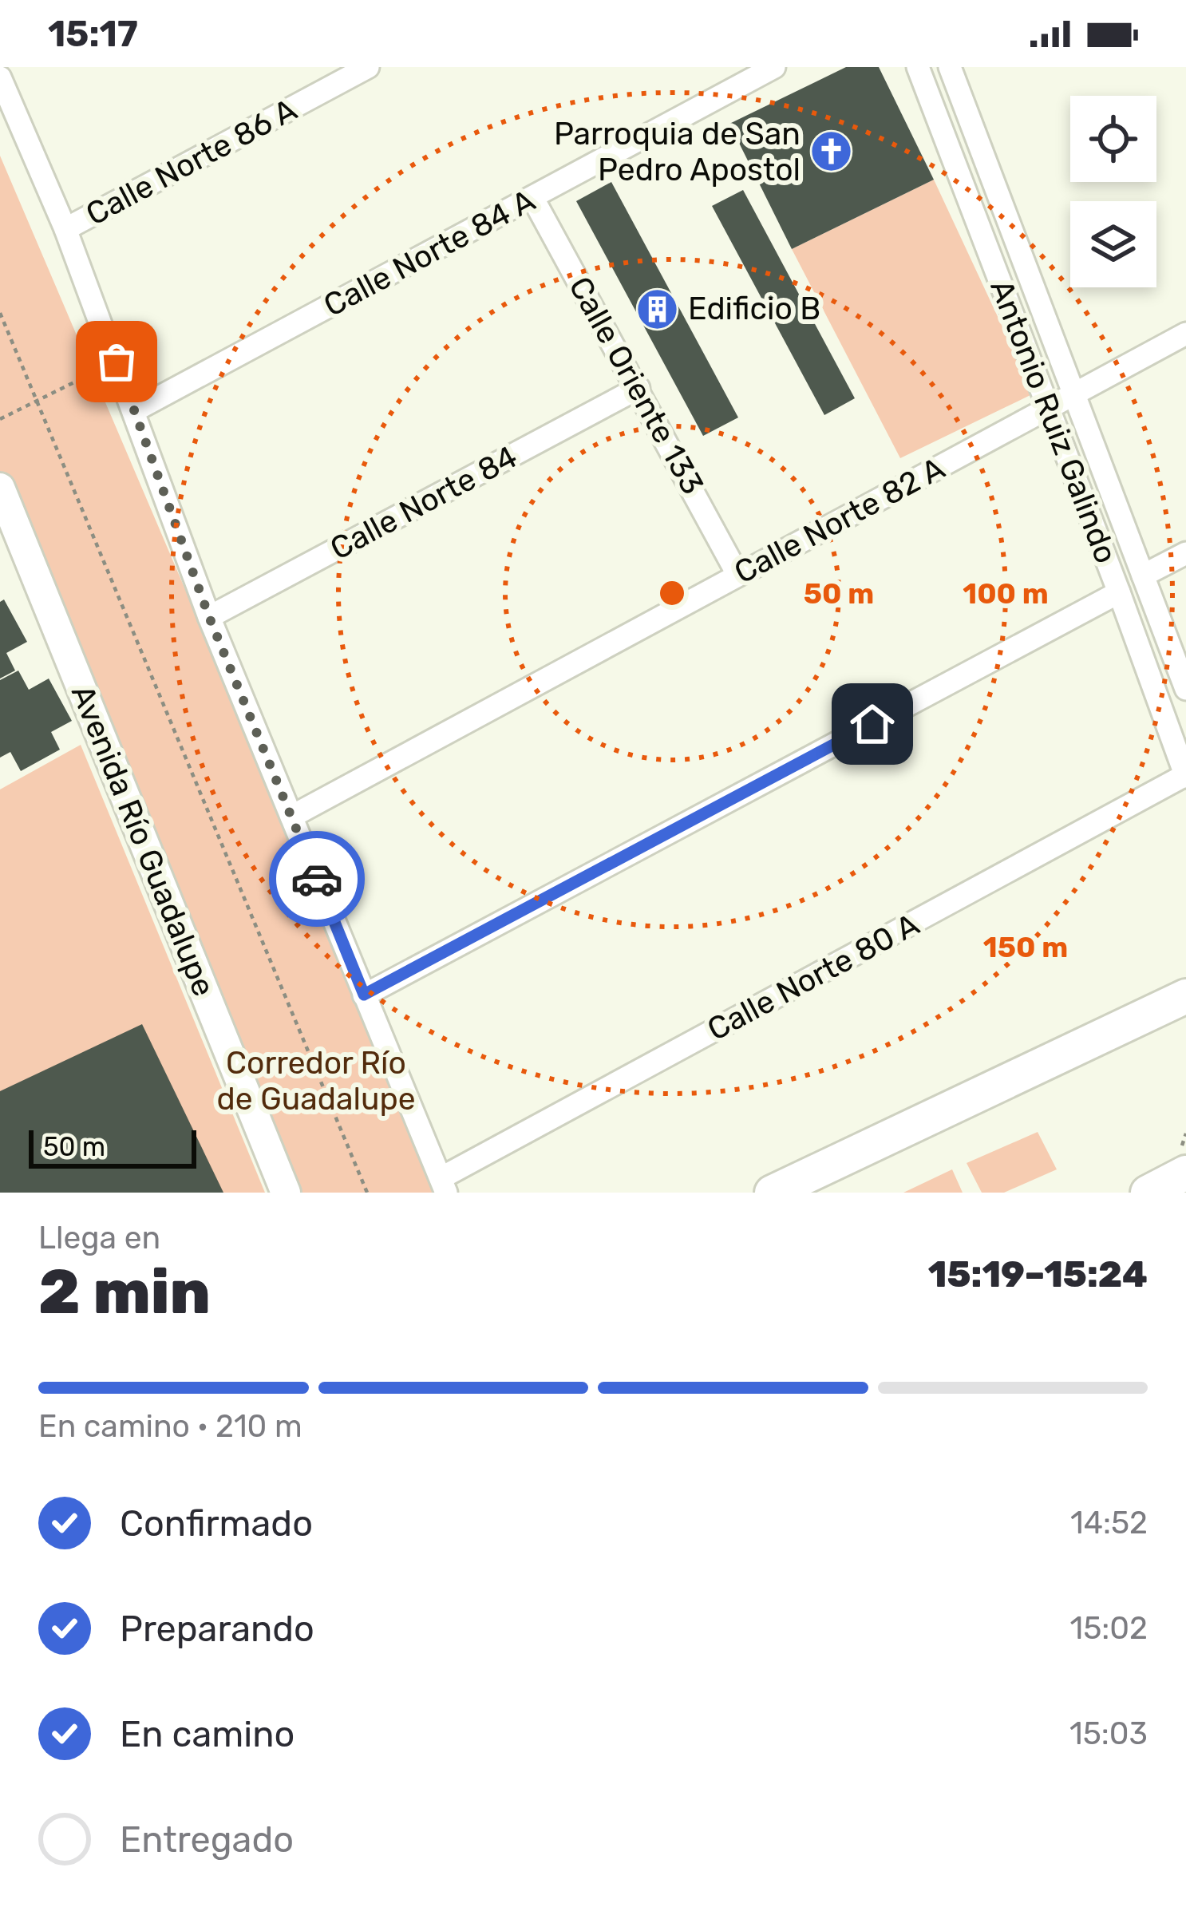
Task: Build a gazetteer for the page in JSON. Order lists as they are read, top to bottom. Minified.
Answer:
{"streets":{"street":["Calle Norte 86 A","Calle Norte 84 A","Calle Oriente 133","Antonio Ruiz Galindo","Calle Norte 84","Calle Norte 82 A","Avenida Río Guadalupe","Calle Norte 80 A"]},"crossings":[["Calle Norte 84 A","Calle Oriente 133"],["Calle Oriente 133","Calle Norte 84"],["Calle Oriente 133","Calle Norte 82 A"],["Antonio Ruiz Galindo","Calle Norte 82 A"],["Antonio Ruiz Galindo","Calle Norte 80 A"]],"parks":["Corredor Río de Guadalupe"],"places":{"church":["Parroquia de San Pedro Apostol"],"building":["Edificio B"]},"scale_bar":"50 m","page":{"status":"15:17","scale":"50 m","heading":["2 min","Llega en","15:19–15:24"],"bar":"En camino · 210 m","list":[["Confirmado","14:52"],["Preparando","15:02"],["En camino","15:03"],"Entregado"]},"rings":["50 m","100 m","150 m"]}
